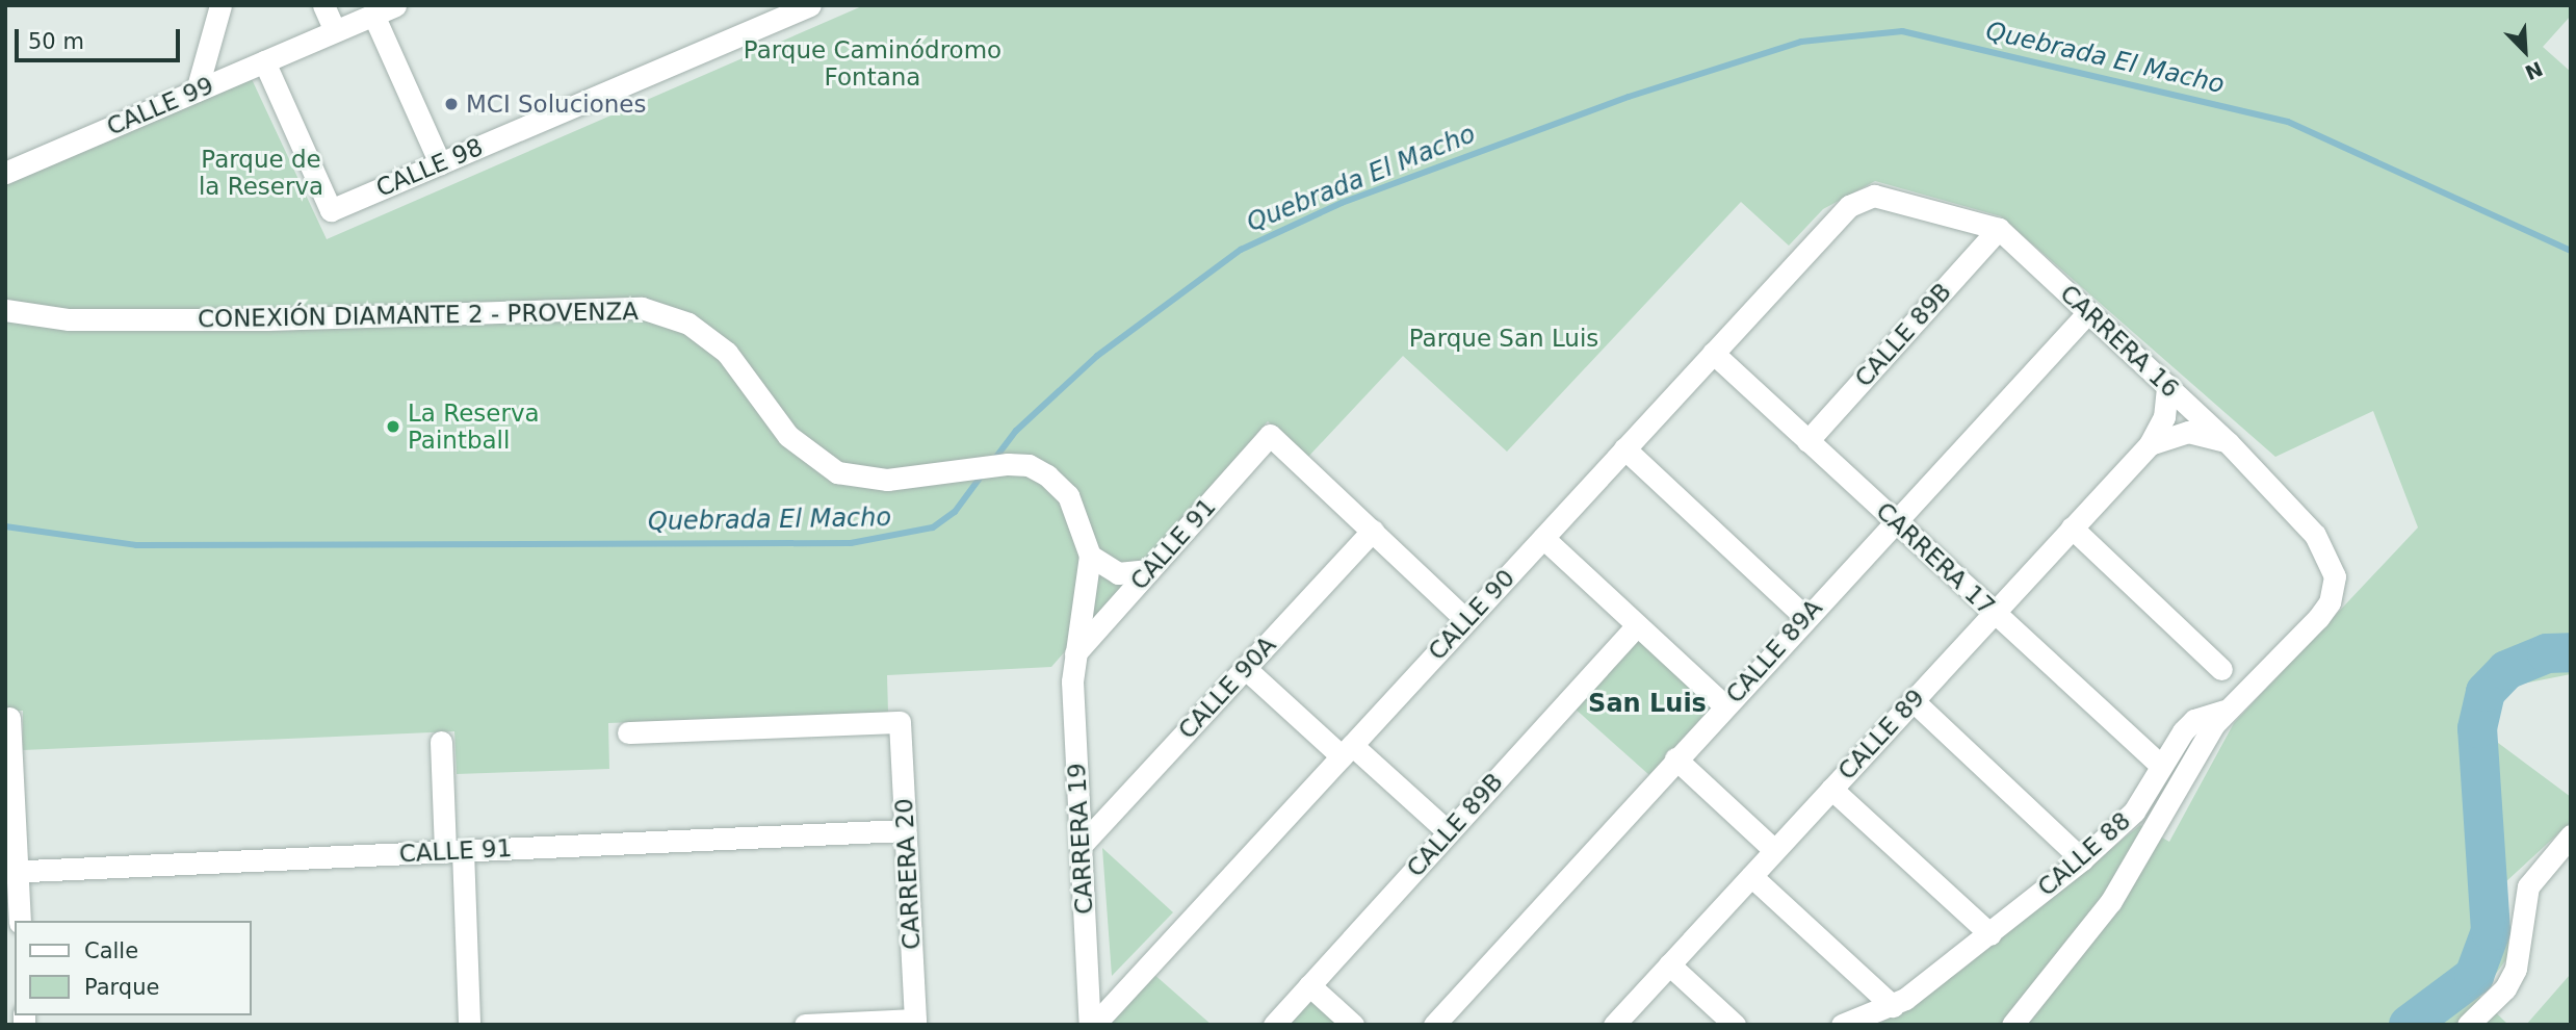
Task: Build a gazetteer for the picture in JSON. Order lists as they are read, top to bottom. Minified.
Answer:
{"streets":{"street":["CALLE 99","CALLE 98","CONEXIÓN DIAMANTE 2 - PROVENZA","CALLE 89B","CARRERA 16","CALLE 91","CARRERA 17","CALLE 90","CALLE 89A","CALLE 90A","CALLE 89","CARRERA 19","CALLE 88","CARRERA 20"]},"crossings":[["CALLE 99","CALLE 98"],["CONEXIÓN DIAMANTE 2 - PROVENZA","CALLE 91"],["CONEXIÓN DIAMANTE 2 - PROVENZA","CARRERA 19"],["CALLE 89B","CARRERA 16"],["CALLE 89B","CARRERA 17"],["CARRERA 16","CALLE 90"],["CARRERA 16","CALLE 89A"],["CARRERA 16","CALLE 89"],["CARRERA 16","CALLE 88"],["CALLE 91","CALLE 90A"],["CALLE 91","CARRERA 19"],["CALLE 91","CARRERA 20"],["CARRERA 17","CALLE 90"],["CARRERA 17","CALLE 89A"],["CARRERA 17","CALLE 89"],["CARRERA 17","CALLE 88"],["CALLE 90","CARRERA 19"],["CALLE 90A","CARRERA 19"]],"districts":["San Luis"],"water":["Quebrada El Macho"],"parks":["Parque Caminódromo Fontana","Parque de la Reserva","Parque San Luis"],"places":["MCI Soluciones","La Reserva Paintball"],"legend":["Calle","Parque"],"scale_bar":"50 m","north":"bottom right"}
